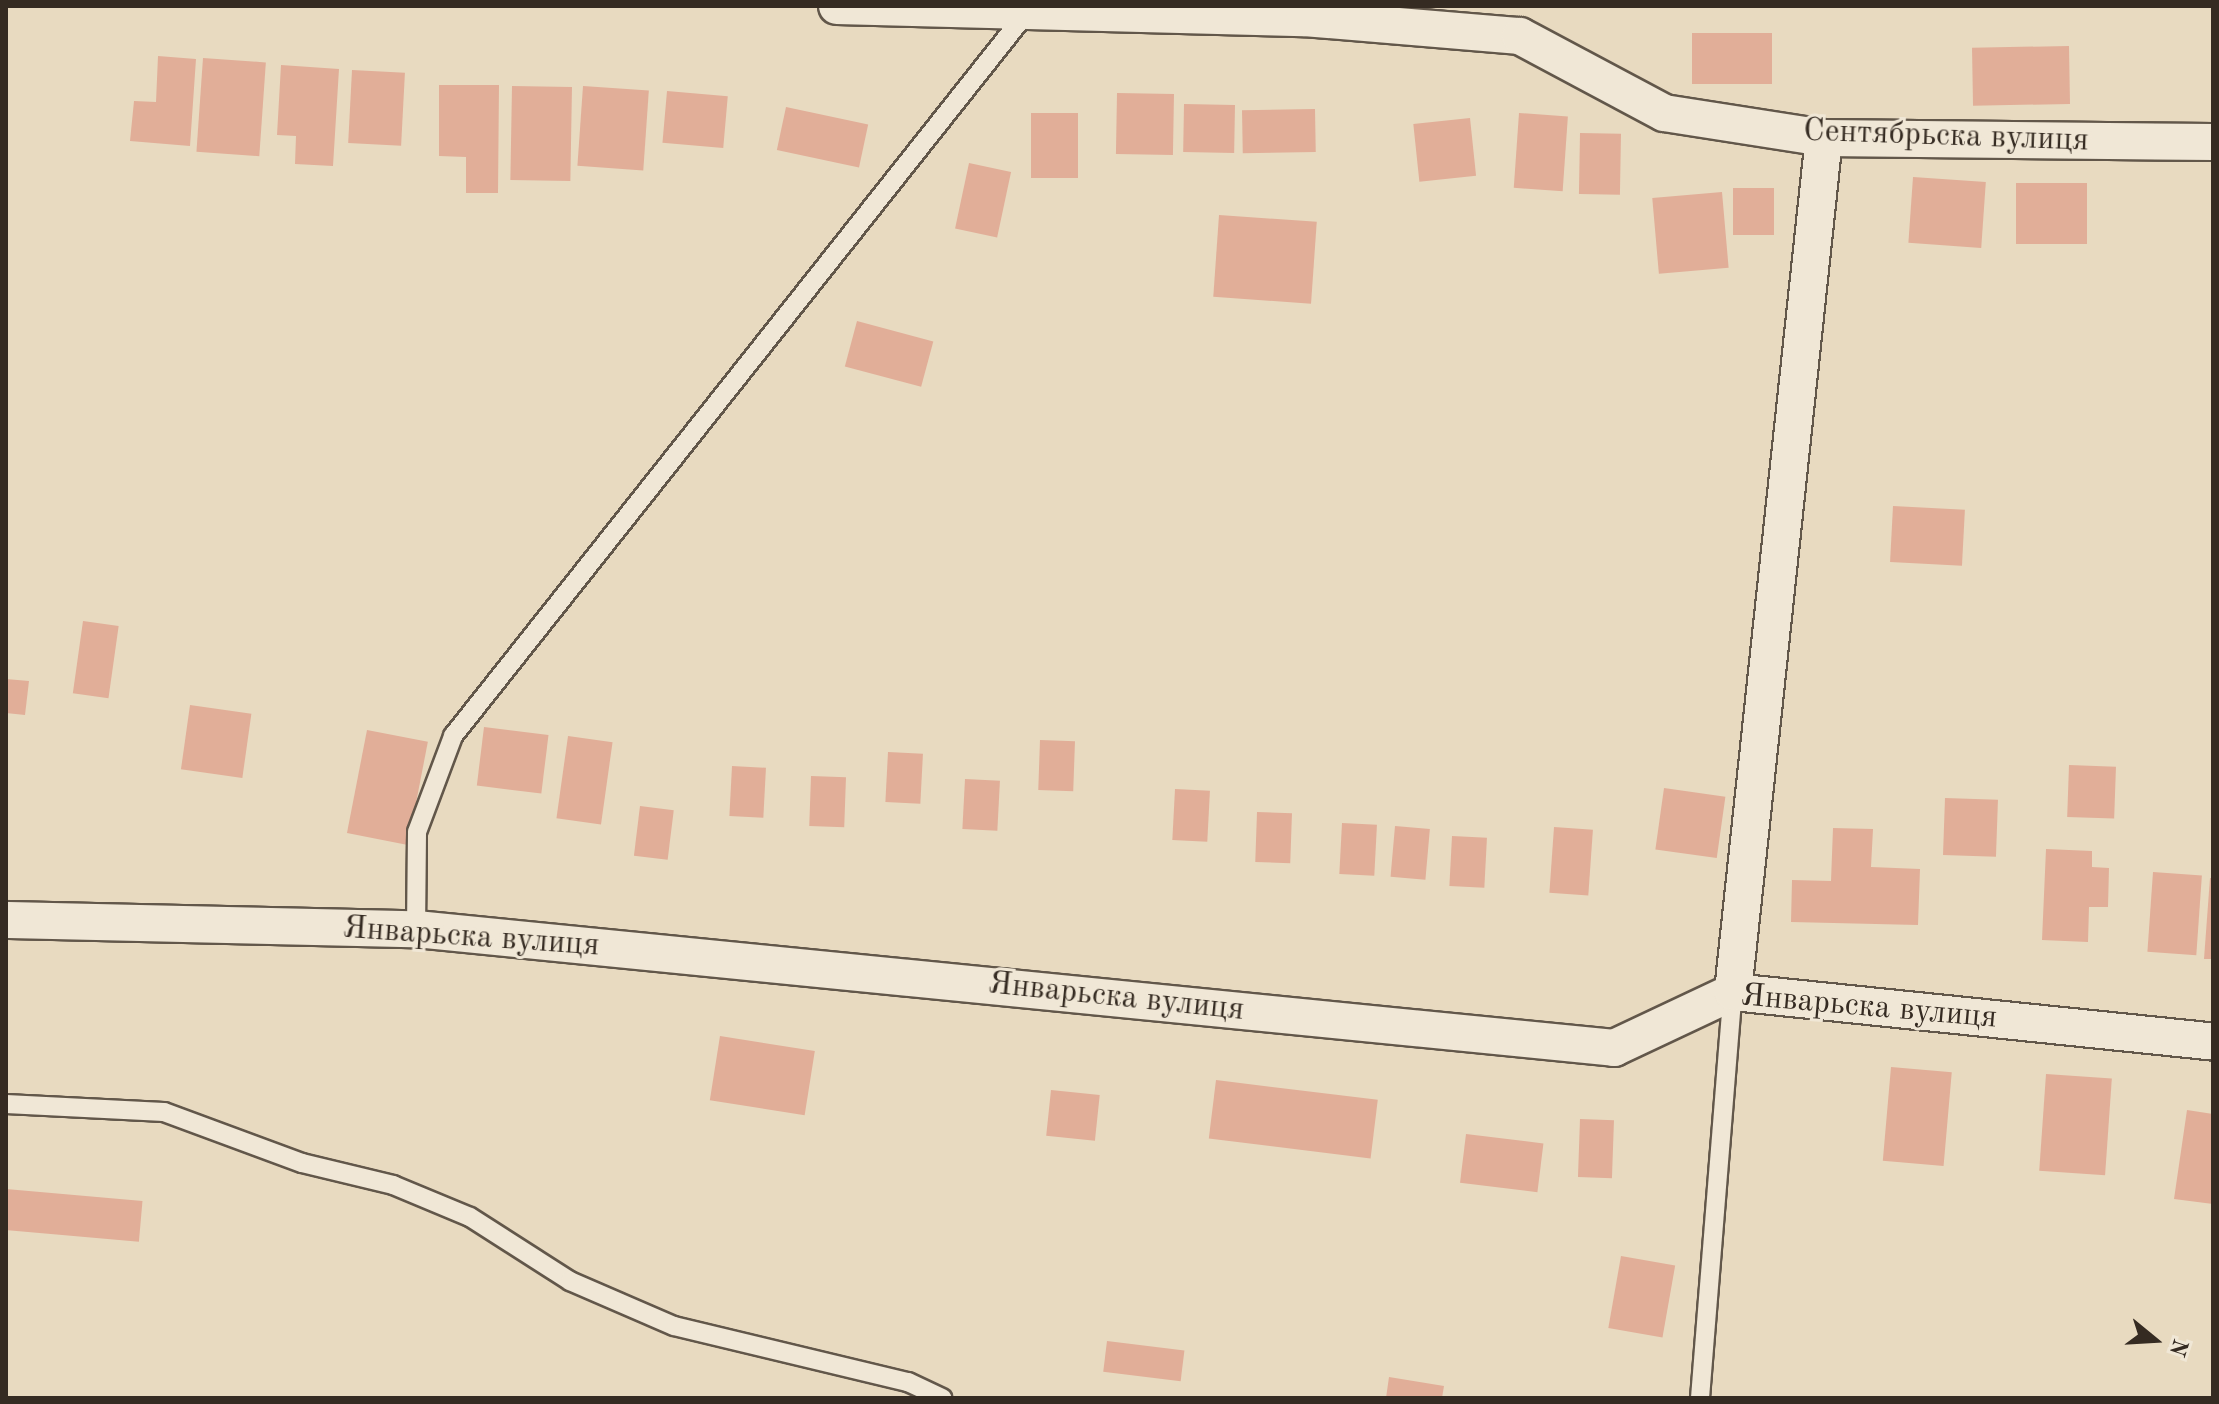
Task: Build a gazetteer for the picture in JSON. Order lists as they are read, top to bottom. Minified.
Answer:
{"streets":{"street":["Сентябрьска вулиця","Январьска вулиця"]},"north":"right"}
